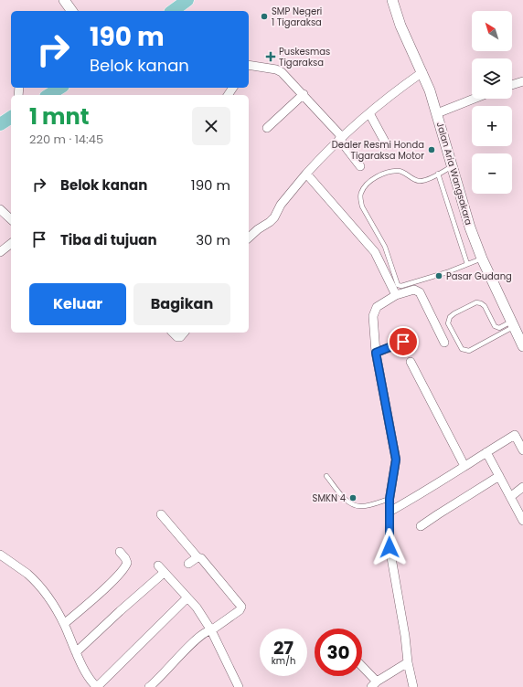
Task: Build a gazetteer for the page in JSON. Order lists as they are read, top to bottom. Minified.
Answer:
{"streets":{"street":["Jalan Aria Wangsakara"]},"places":{"other":["SMP Negeri 1 Tigaraksa","Dealer Resmi Honda Tigaraksa Motor","Pasar Gudang","SMKN 4"],"health":["Puskesmas Tigaraksa"]},"north":"top left","page":{"map_buttons":["+","−"],"turn":["190 m","Belok kanan"],"heading":["1 mnt","220 m · 14:45"],"list":[{"name":"Belok kanan","value":"190 m"},{"name":"Tiba di tujuan","value":"30 m"}],"buttons":["Keluar","Bagikan"],"speed":"27 km/h","limit":"30"}}
